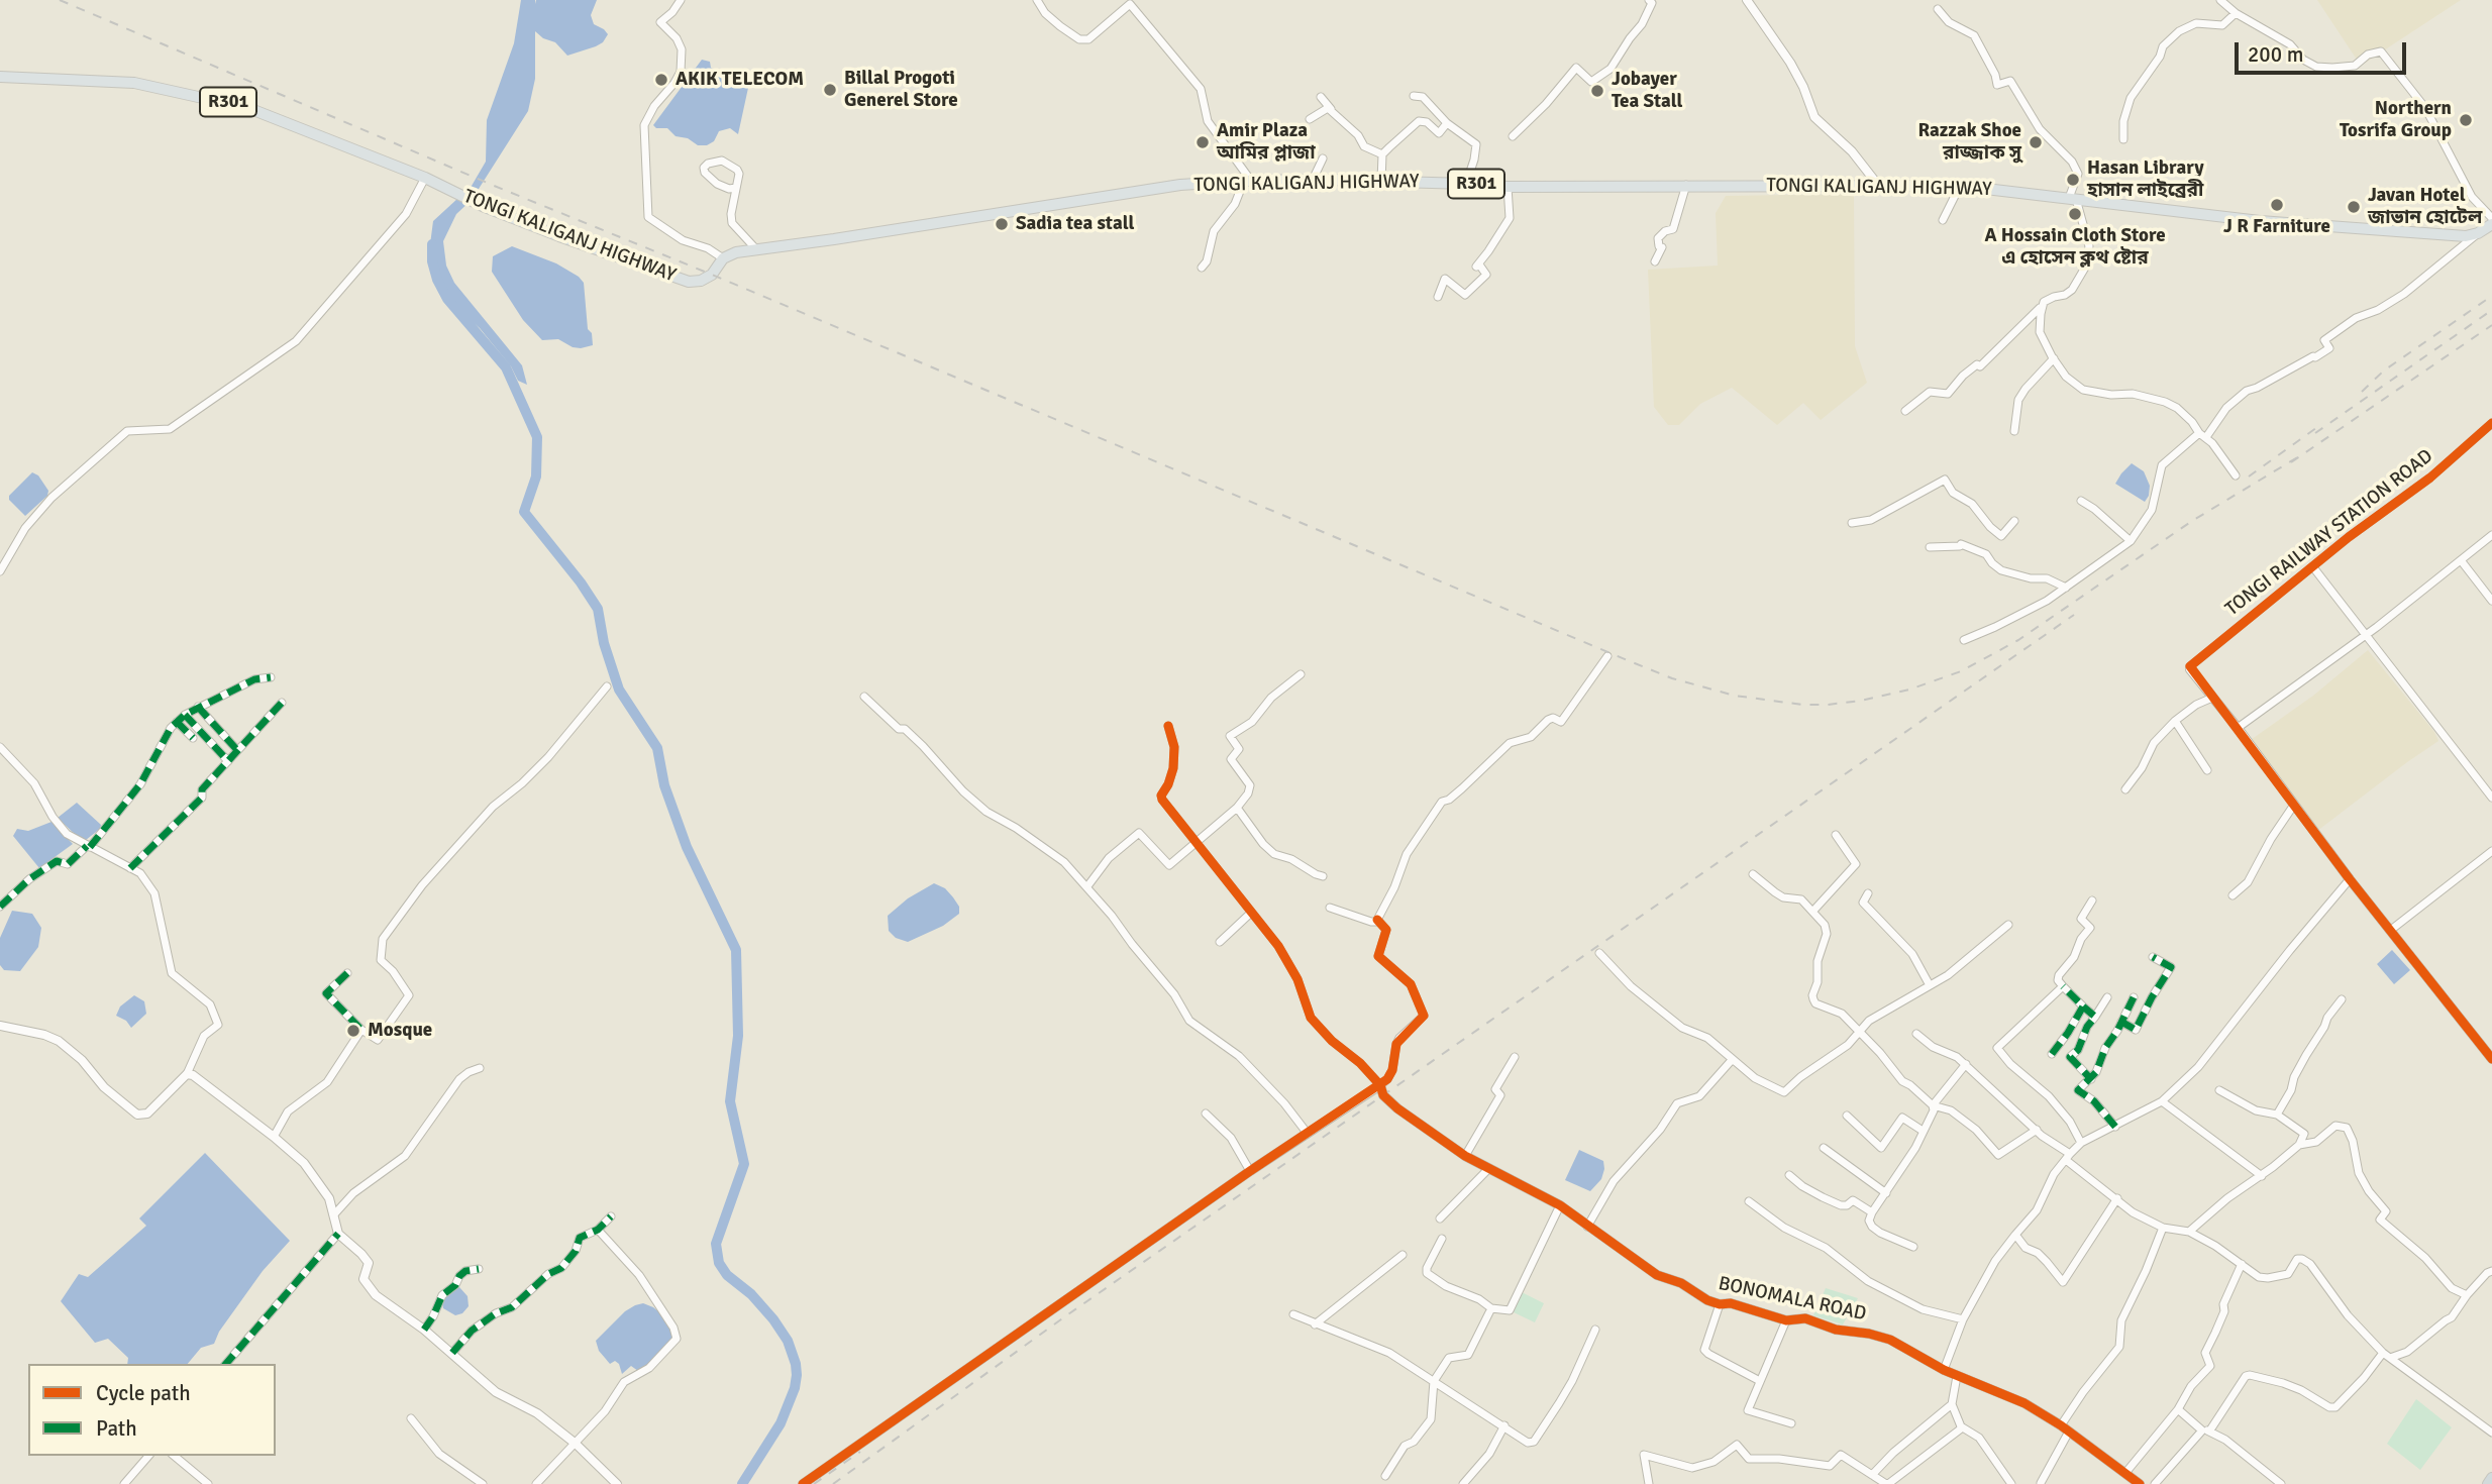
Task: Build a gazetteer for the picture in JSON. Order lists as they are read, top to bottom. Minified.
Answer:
{"streets":{"main road":["R301","TONGI KALIGANJ HIGHWAY"],"street":["TONGI RAILWAY STATION ROAD","BONOMALA ROAD"]},"places":["AKIK TELECOM","Billal Progoti Generel Store","Jobayer Tea Stall","Northern Tosrifa Group","Amir Plaza আমির প্লাজা","Razzak Shoe রাজ্জাক সু","Hasan Library হাসান লাইব্রেরী","J R Farniture","Javan Hotel জাভান হোটেল","A Hossain Cloth Store এ হোসেন ক্লথ ষ্টোর","Sadia tea stall","Mosque"],"legend":["Cycle path","Path"],"scale_bar":"200 m"}
